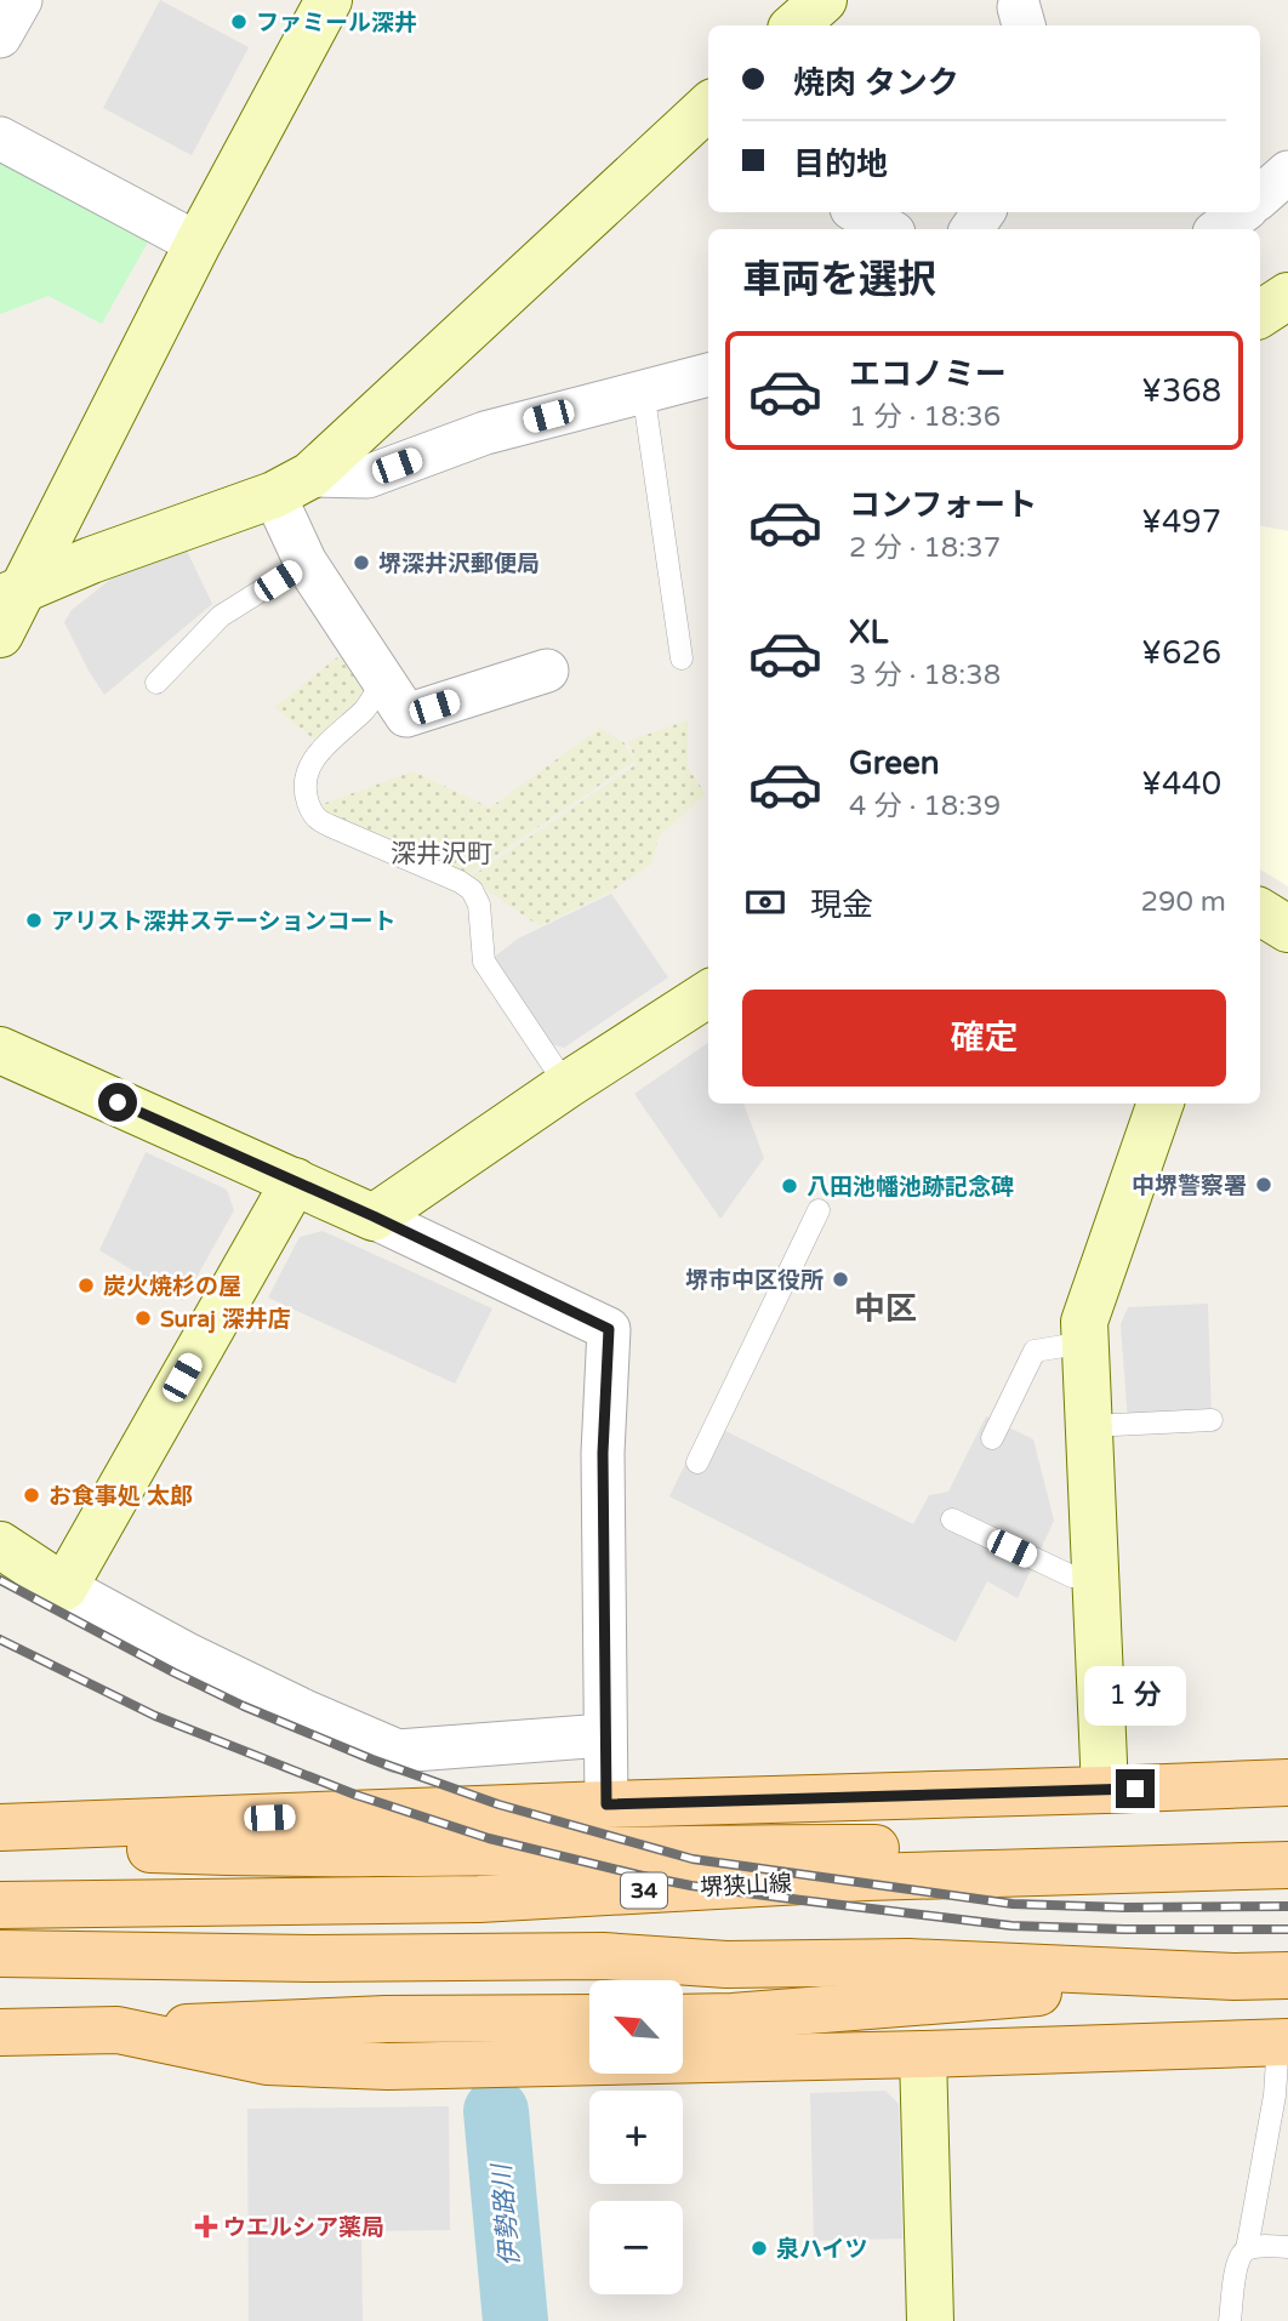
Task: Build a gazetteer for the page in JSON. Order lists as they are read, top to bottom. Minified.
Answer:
{"streets":{"main road":["堺狭山線","34"]},"districts":["深井沢町","中区"],"water":["伊勢路川"],"places":{"other":["ファミール深井","堺深井沢郵便局","アリスト深井ステーションコート","中堺警察署","八田池幡池跡記念碑","堺市中区役所","炭火焼杉の屋","Suraj 深井店","お食事処 太郎","泉ハイツ"],"health":["ウエルシア薬局"]},"north":"top left","page":{"banner":["焼肉 タンク","目的地"],"heading":"車両を選択","list":[{"name":"エコノミー","note":"1 分 · 18:36","value":"¥368"},{"name":"コンフォート","note":"2 分 · 18:37","value":"¥497"},{"name":"XL","note":"3 分 · 18:38","value":"¥626"},{"name":"Green","note":"4 分 · 18:39","value":"¥440"}],"pay":["現金","290 m"],"buttons":"確定","bubble":"1 分","map_buttons":["+","−"]}}
